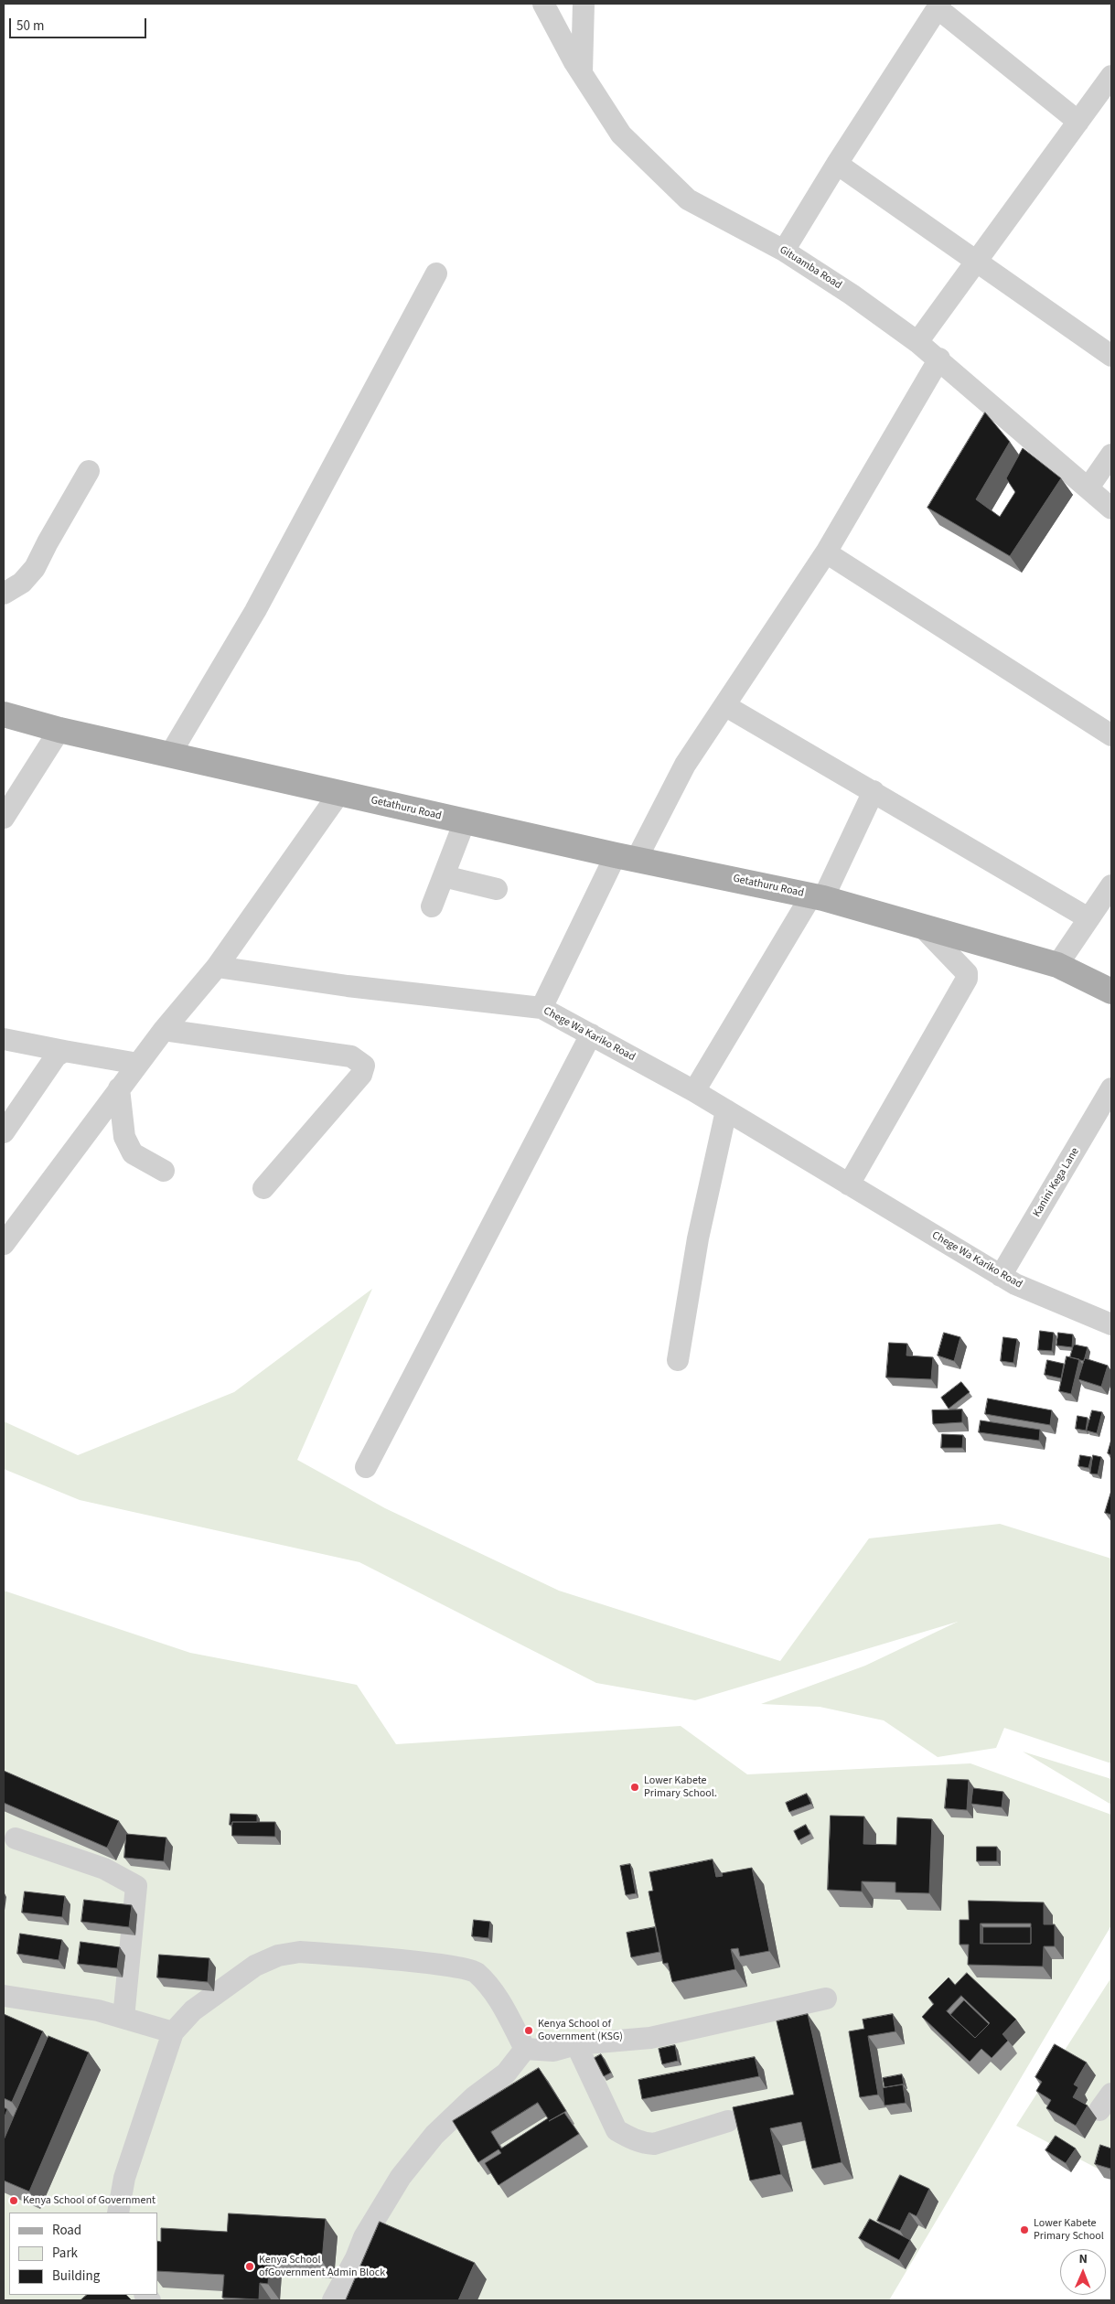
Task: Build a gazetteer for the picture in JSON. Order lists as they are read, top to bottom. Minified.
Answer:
{"streets":{"main road":["Getathuru Road"],"street":["Gituamba Road","Chege Wa Kariko Road","Kanini Kega Lane"]},"crossings":[["Getathuru Road","Chege Wa Kariko Road"],["Chege Wa Kariko Road","Kanini Kega Lane"]],"places":["Lower Kabete Primary School.","Kenya School of Government (KSG)","Kenya School of Government","Lower Kabete Primary School","Kenya School ofGovernment Admin Block"],"legend":["Road","Park","Building"],"scale_bar":"50 m","north":"top"}
